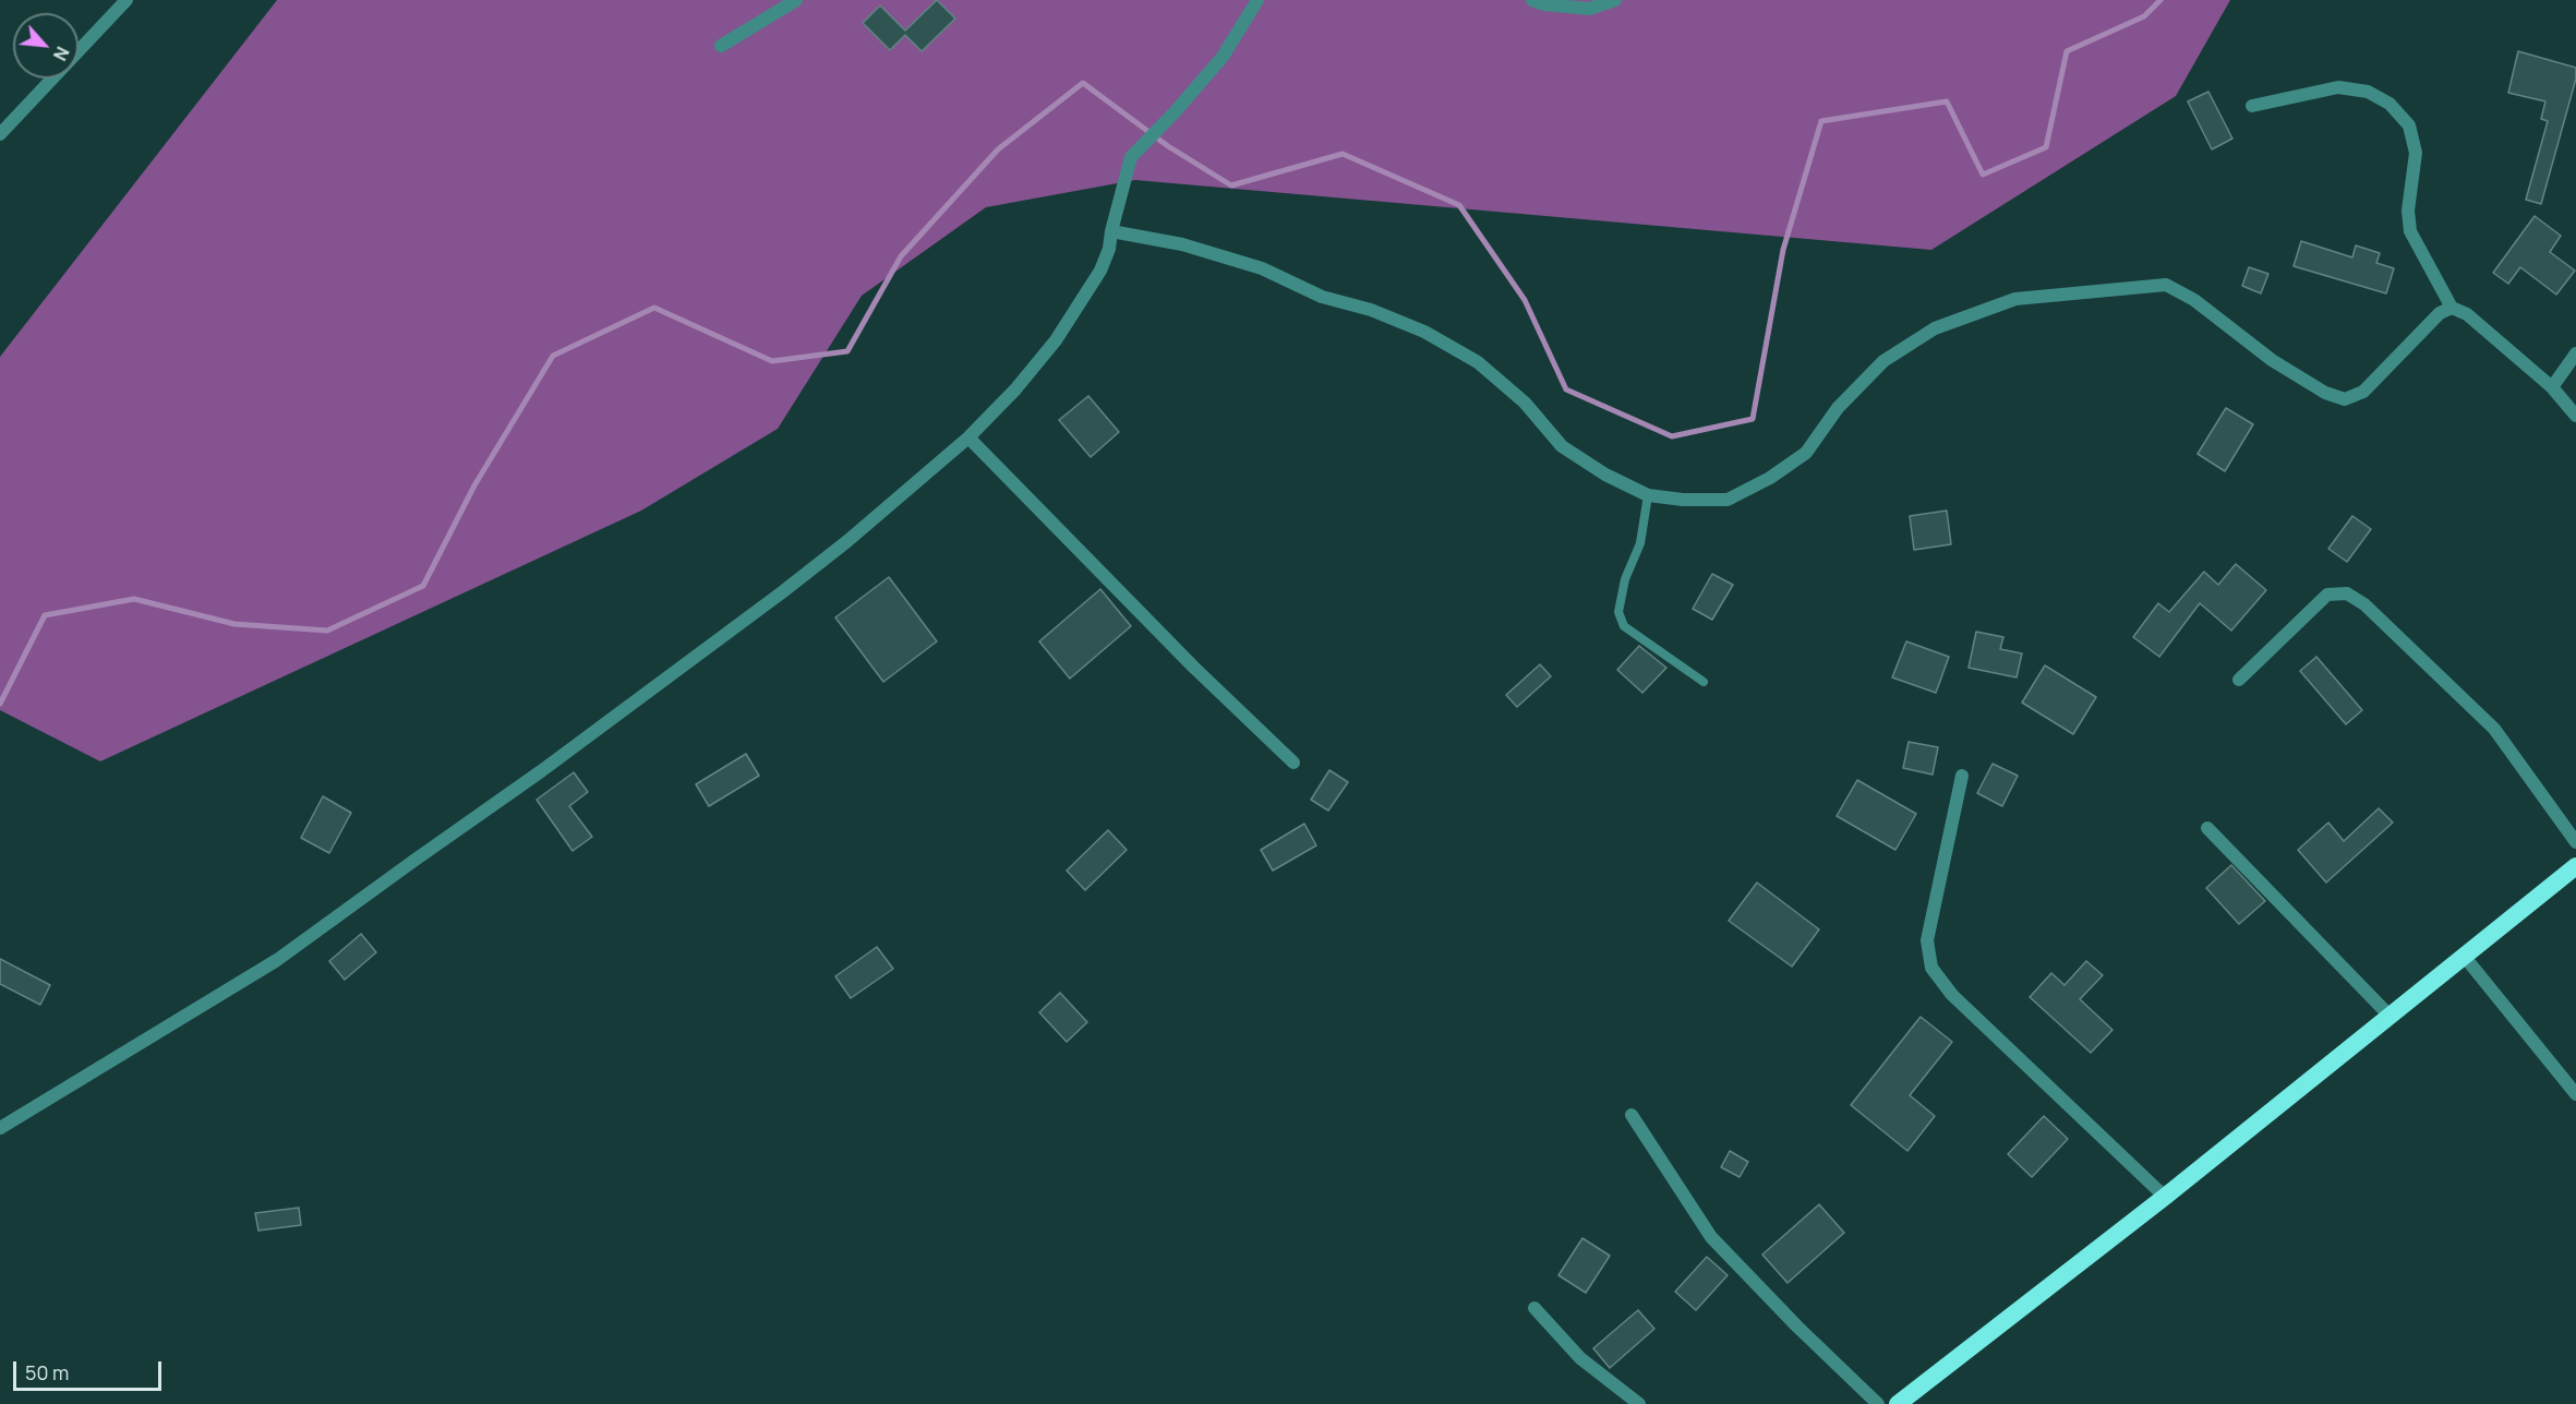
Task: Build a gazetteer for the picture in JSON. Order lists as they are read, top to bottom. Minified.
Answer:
{"scale_bar":"50 m","north":"bottom right"}
